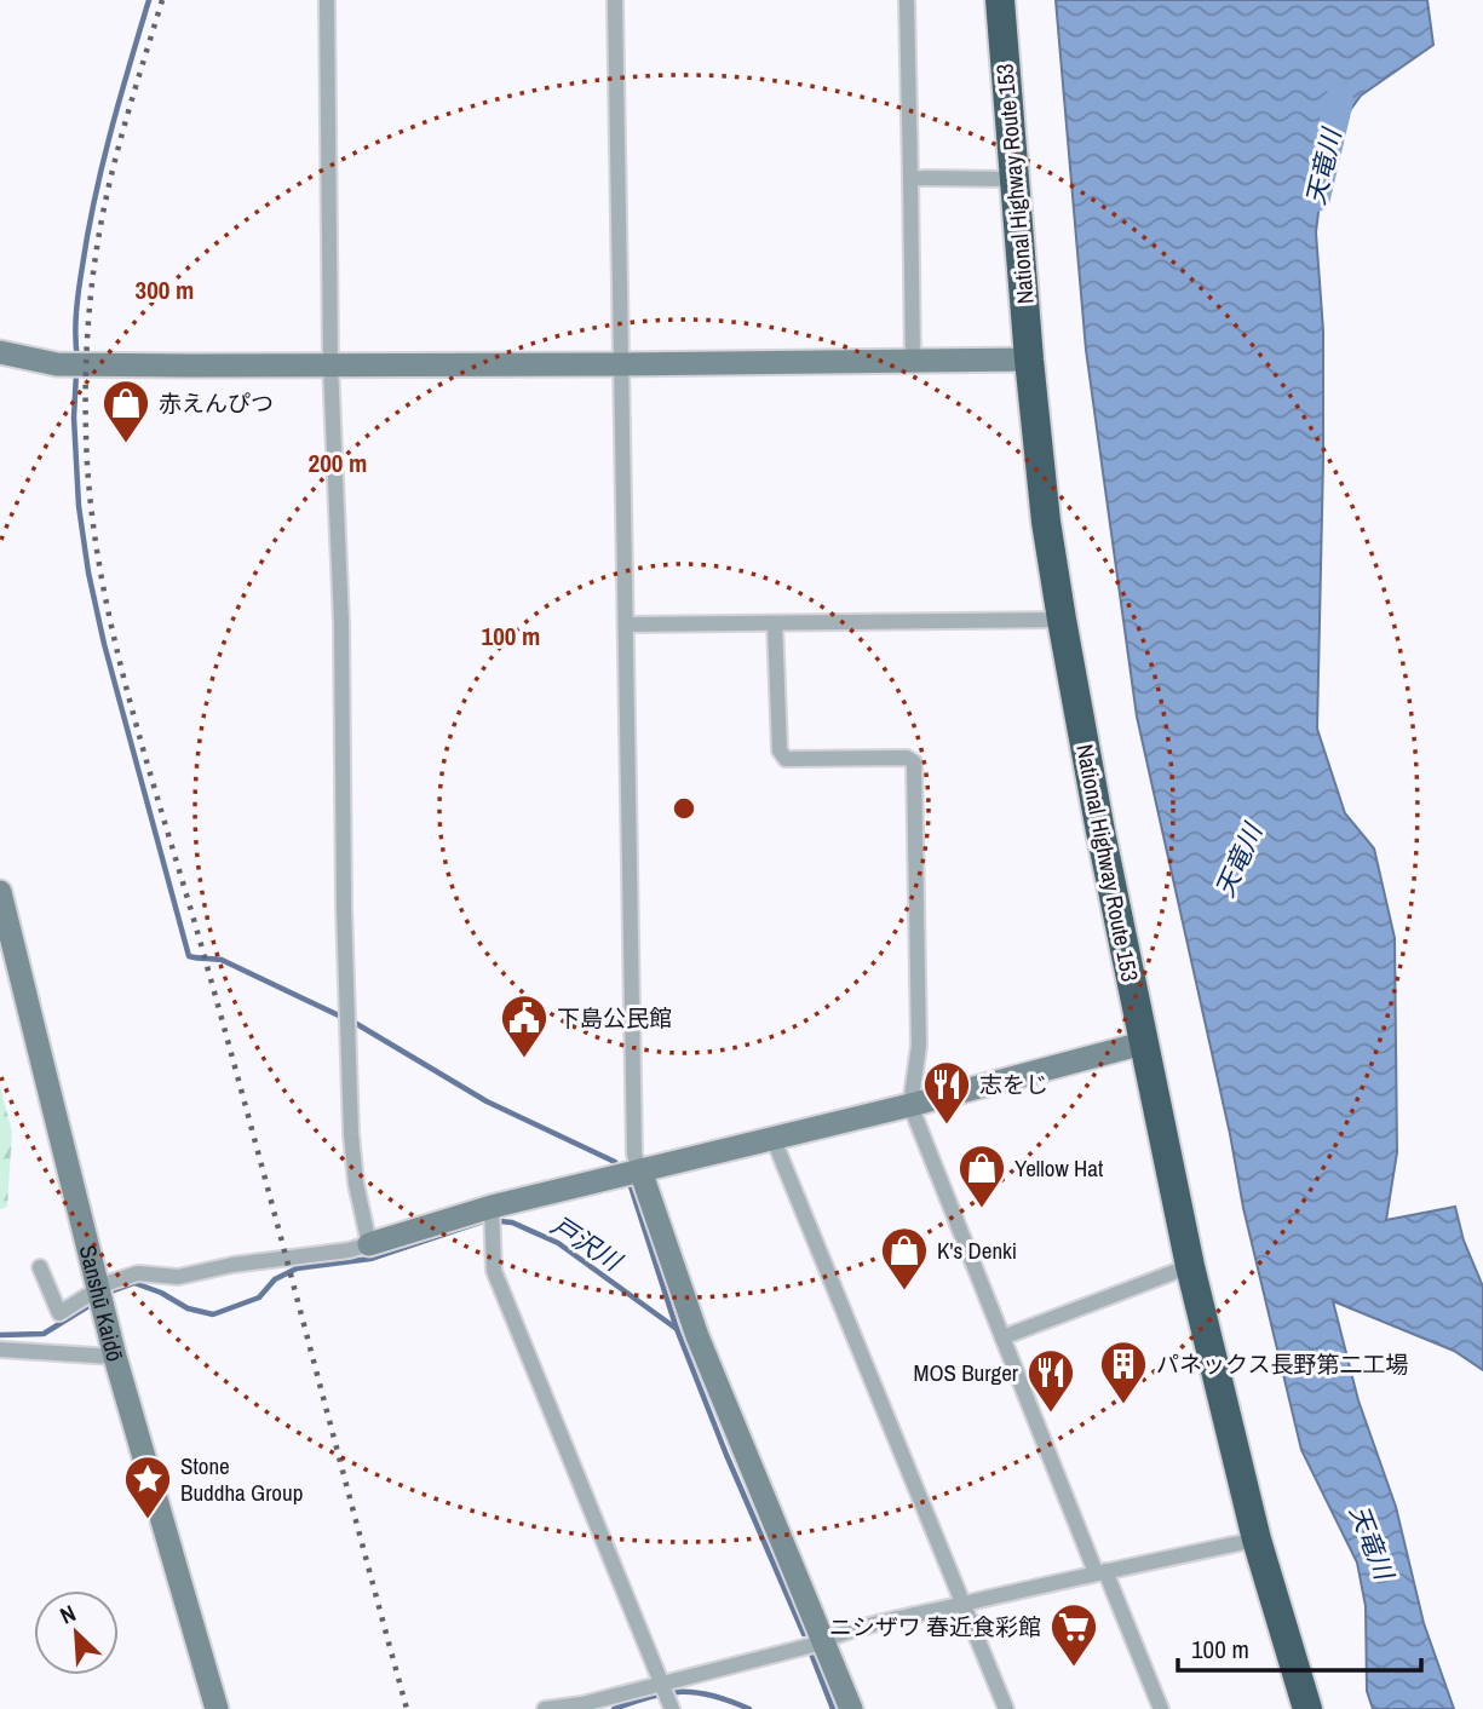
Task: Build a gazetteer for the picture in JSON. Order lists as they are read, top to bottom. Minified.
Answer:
{"streets":{"highway":["National Highway Route 153"],"street":["Sanshū Kaidō"]},"water":["天竜川","戸沢川"],"places":{"shop":["赤えんぴつ","Yellow Hat","K's Denki"],"public building":["下島公民館"],"restaurant":["志をじ","MOS Burger"],"building":["パネックス長野第二工場"],"place":["Stone Buddha Group"],"supermarket":["ニシザワ 春近食彩館"]},"scale_bar":"100 m","north":"top left","rings":["300 m","200 m","100 m"]}
